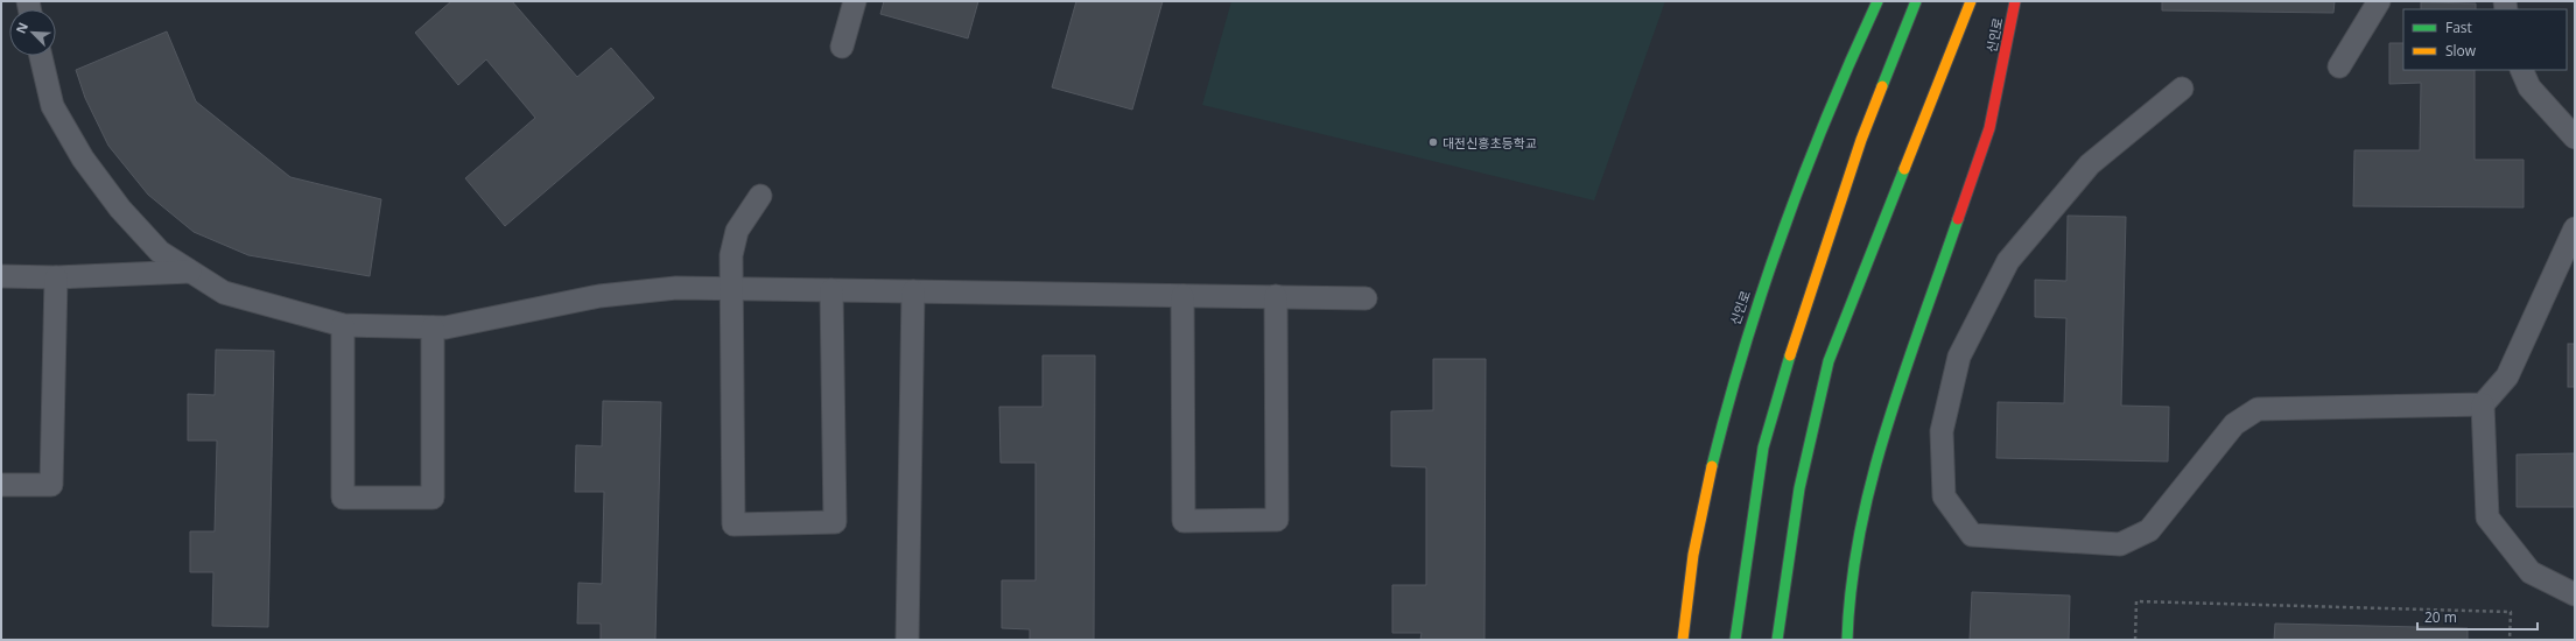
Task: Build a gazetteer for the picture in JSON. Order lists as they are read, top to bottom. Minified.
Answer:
{"streets":{"street":["신인로"]},"places":["대전신흥초등학교"],"legend":["Fast","Slow"],"scale_bar":"20 m","north":"top left"}
